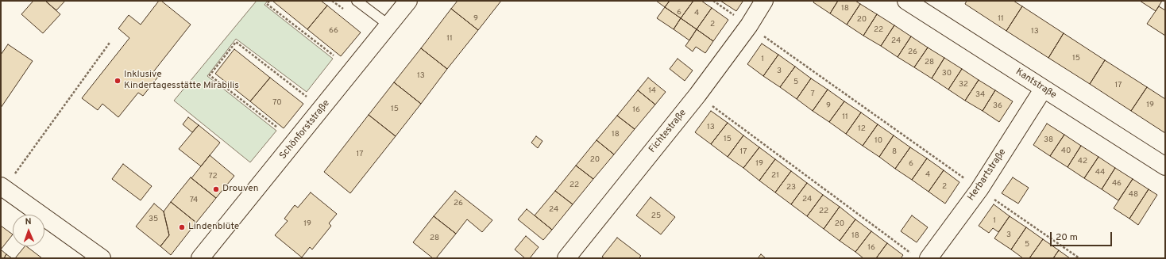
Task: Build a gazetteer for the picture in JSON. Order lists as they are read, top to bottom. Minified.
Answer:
{"streets":{"street":["Kantstraße","Schönforststraße","Fichtestraße","Herbartstraße"]},"crossings":[["Kantstraße","Herbartstraße"]],"places":["Inklusive Kindertagesstätte Mirabilis","Drouven","Lindenblüte"],"house_numbers":["18","6","4","9","11","20","2","22","66","13","11","24","26","15","1","28","3","30","13","5","32","17","14","7","34","70","19","9","36","15","16","11","13","12","18","15","38","10","40","17","8","17","20","42","19","6","44","4","21","72","46","22","2","23","48","24","74","26","24","22","25","35","1","19","20","3","18","28","5","16"],"scale_bar":"20 m","north":"top"}
